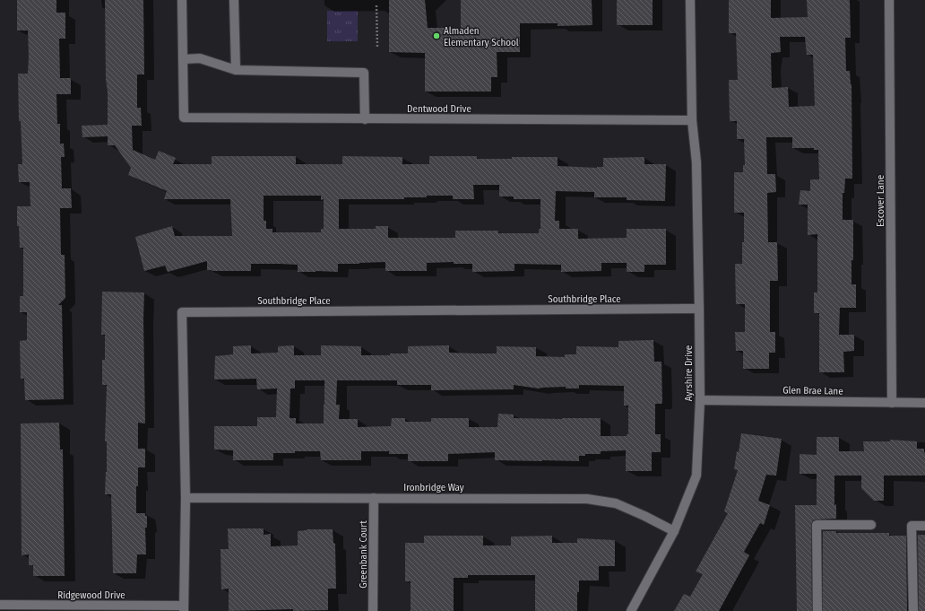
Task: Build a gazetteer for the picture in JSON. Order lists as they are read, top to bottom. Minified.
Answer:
{"streets":{"street":["Dentwood Drive","Escover Lane","Southbridge Place","Ayrshire Drive","Glen Brae Lane","Ironbridge Way","Greenbank Court","Ridgewood Drive"]},"crossings":[["Dentwood Drive","Ayrshire Drive"],["Escover Lane","Glen Brae Lane"],["Southbridge Place","Ayrshire Drive"],["Southbridge Place","Ironbridge Way"],["Southbridge Place","Ridgewood Drive"],["Ayrshire Drive","Glen Brae Lane"],["Ayrshire Drive","Ironbridge Way"],["Ironbridge Way","Greenbank Court"]],"places":["Almaden Elementary School"]}
